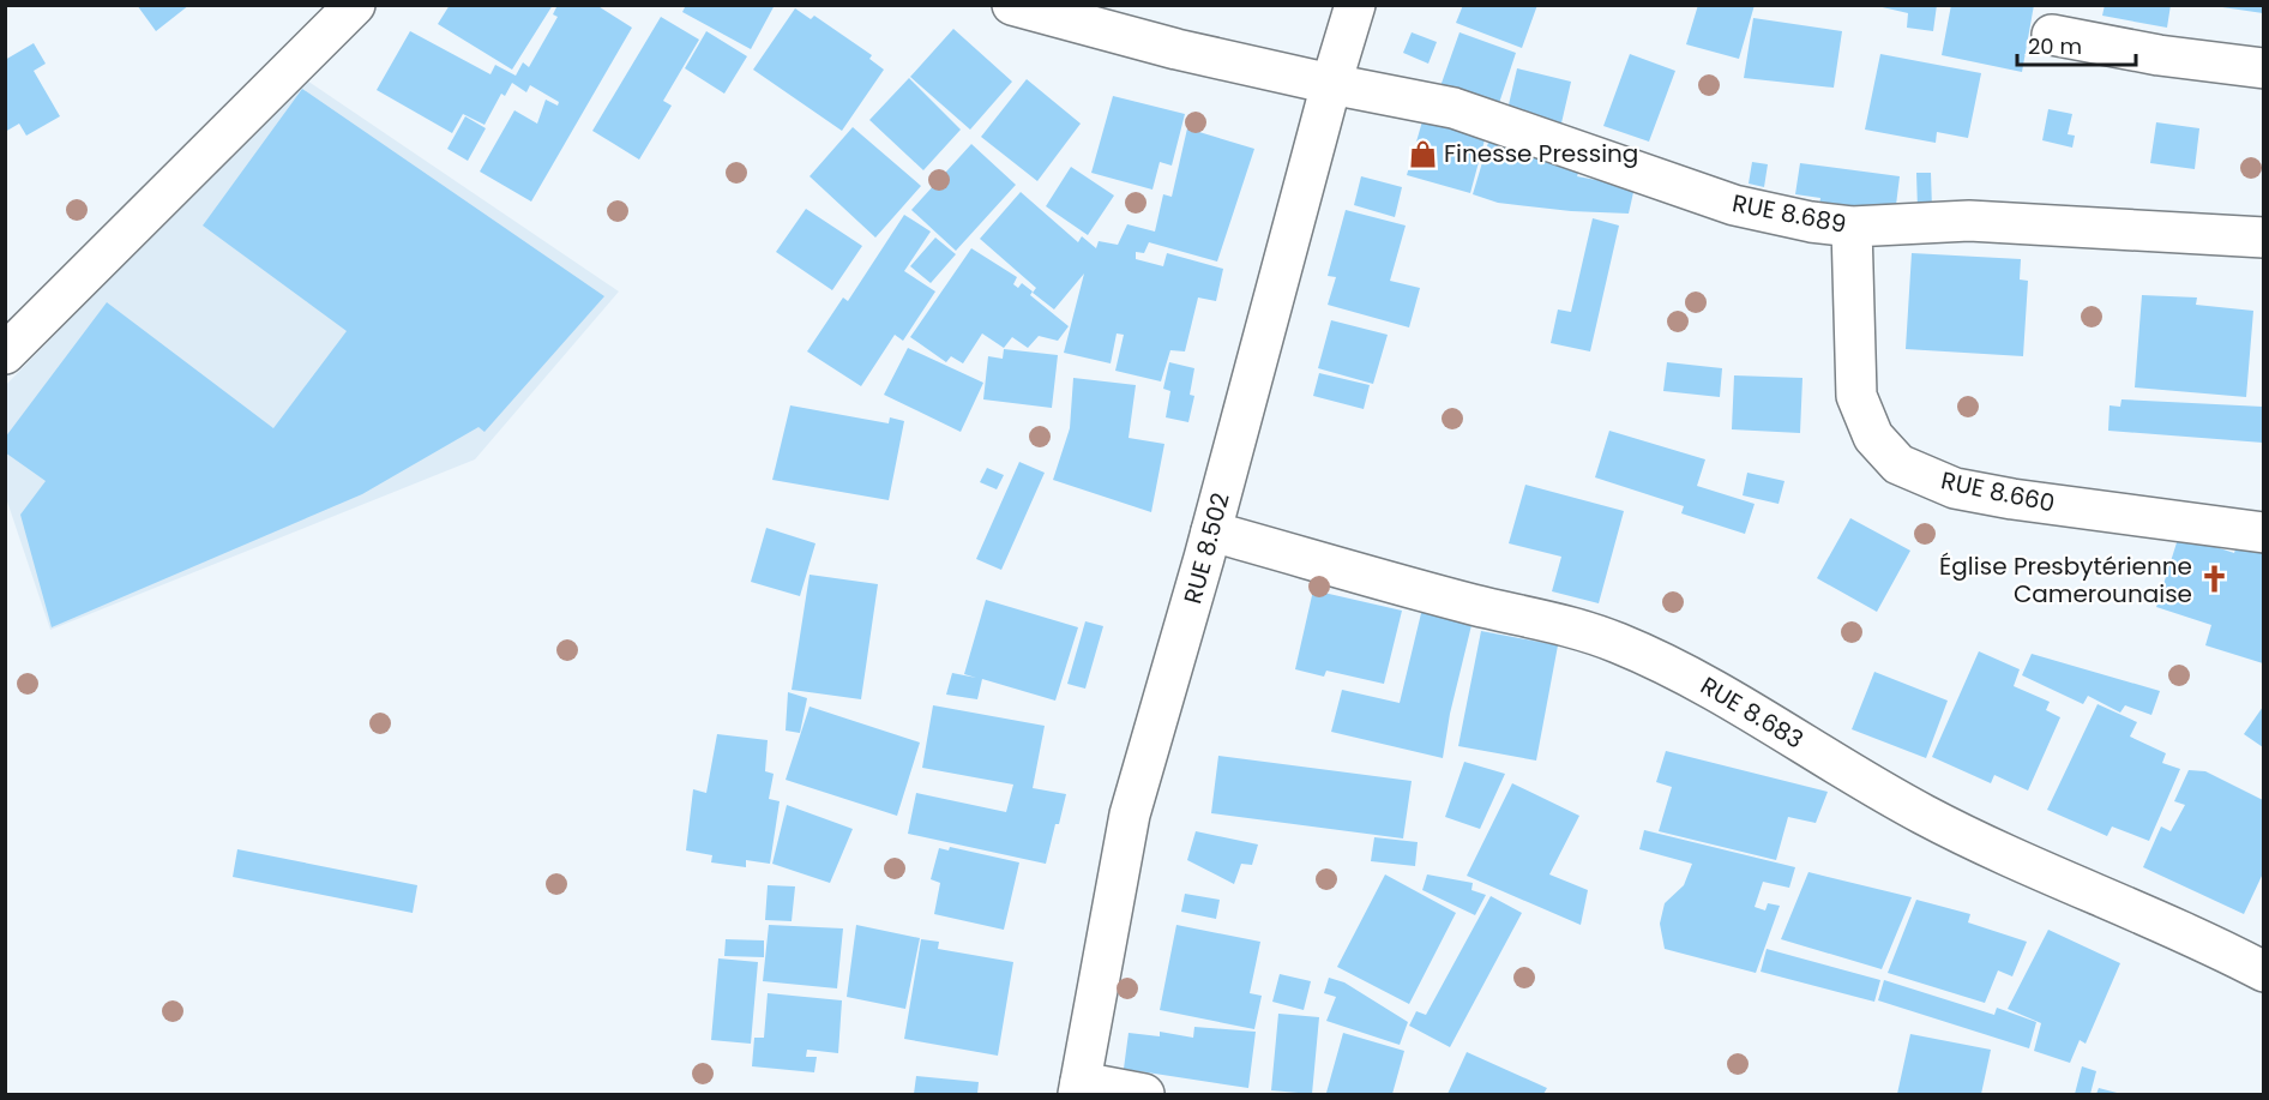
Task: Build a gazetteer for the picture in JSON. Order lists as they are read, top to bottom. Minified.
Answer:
{"streets":{"street":["RUE 8.689","RUE 8.660","RUE 8.502","RUE 8.683"]},"crossings":[["RUE 8.689","RUE 8.660"],["RUE 8.689","RUE 8.502"],["RUE 8.502","RUE 8.683"]],"places":{"shop":["Finesse Pressing"],"church":["Église Presbytérienne Camerounaise"]},"scale_bar":"20 m"}
